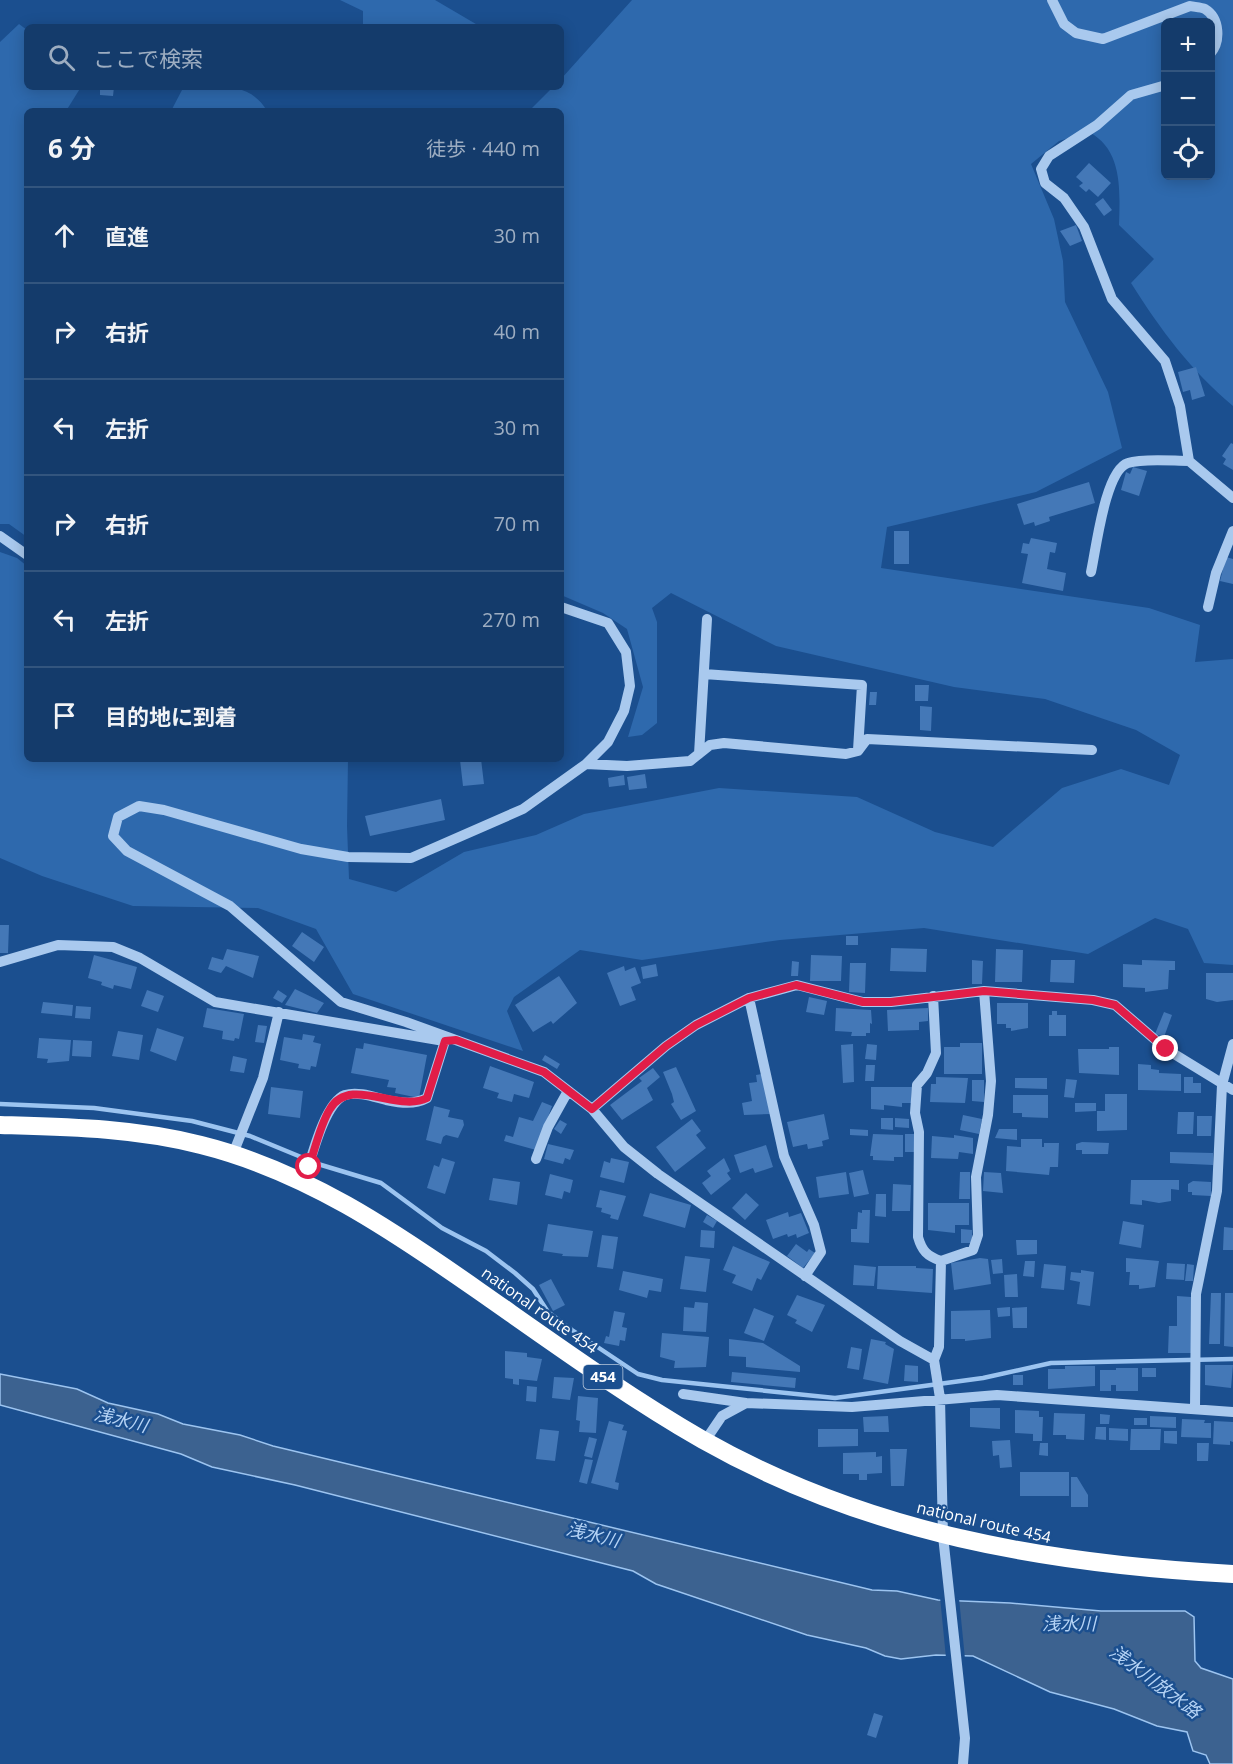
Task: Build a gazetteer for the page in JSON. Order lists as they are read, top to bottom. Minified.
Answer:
{"streets":{"highway":["national route 454","454"]},"water":["浅水川","浅水川放水路"],"page":{"map_buttons":["+","−"],"search":"ここで検索","heading":["6 分","徒歩 · 440 m"],"list":[["直進","30 m"],["右折","40 m"],["左折","30 m"],["右折","70 m"],["左折","270 m"],"目的地に到着"]}}
